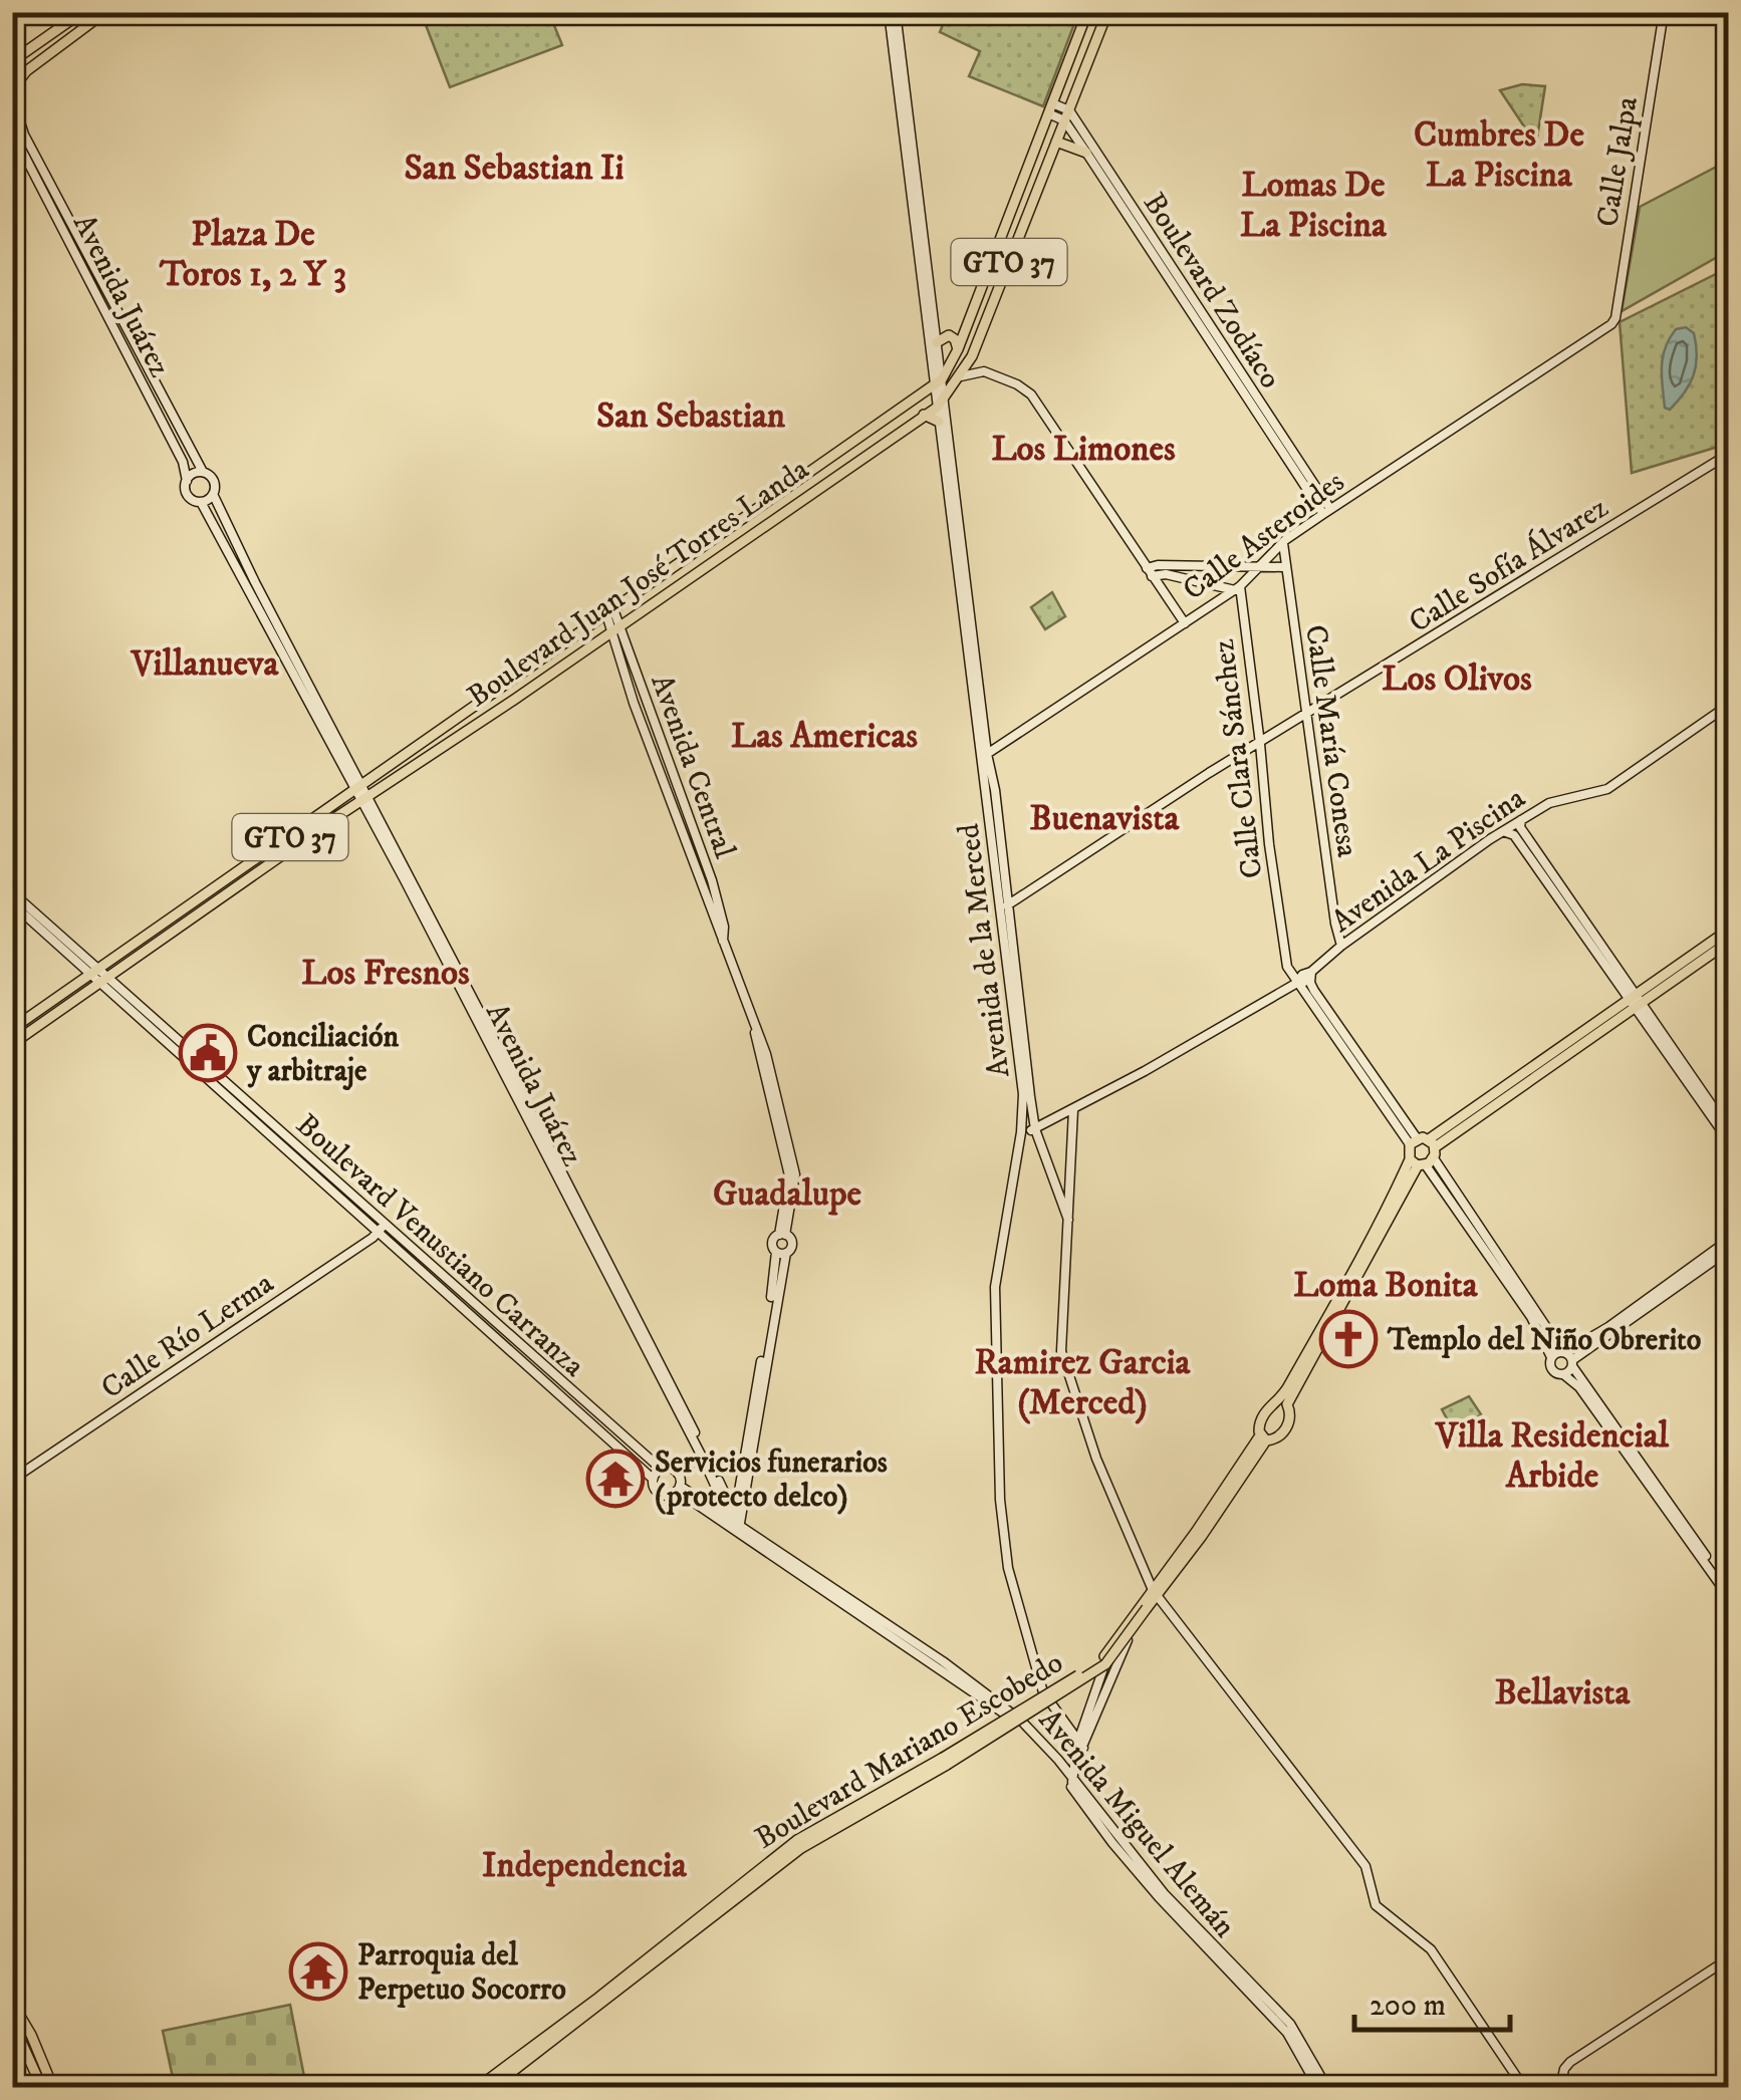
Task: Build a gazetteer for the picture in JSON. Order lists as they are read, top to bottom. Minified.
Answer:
{"streets":{"main road":["GTO 37","Boulevard Juan José Torres Landa","Boulevard Mariano Escobedo"],"street":["Calle Jalpa","Boulevard Zodíaco","Avenida Juárez","Calle Asteroides","Calle Sofía Álvarez","Calle María Conesa","Calle Clara Sánchez","Avenida Central","Avenida La Piscina","Avenida de la Merced","Boulevard Venustiano Carranza","Calle Río Lerma","Avenida Miguel Alemán"]},"crossings":[["Calle Jalpa","Calle Asteroides"],["Boulevard Zodíaco","Calle Asteroides"],["Boulevard Zodíaco","Boulevard Juan José Torres Landa"],["Avenida Juárez","Boulevard Juan José Torres Landa"],["Avenida Juárez","Avenida Miguel Alemán"],["Calle Asteroides","Calle María Conesa"],["Calle Asteroides","Calle Clara Sánchez"],["Calle Asteroides","Avenida de la Merced"],["Calle Sofía Álvarez","Calle María Conesa"],["Calle Sofía Álvarez","Calle Clara Sánchez"],["Calle Sofía Álvarez","Avenida de la Merced"],["Boulevard Juan José Torres Landa","Avenida Central"],["Boulevard Juan José Torres Landa","Avenida de la Merced"],["Boulevard Juan José Torres Landa","Boulevard Venustiano Carranza"],["Calle María Conesa","Avenida La Piscina"],["Calle Clara Sánchez","Avenida La Piscina"],["Avenida La Piscina","Avenida de la Merced"],["Boulevard Venustiano Carranza","Calle Río Lerma"],["Boulevard Venustiano Carranza","Avenida Miguel Alemán"]],"districts":["Cumbres De La Piscina","San Sebastian Ii","Lomas De La Piscina","Plaza De Toros 1, 2 Y 3","San Sebastian","Los Limones","Villanueva","Los Olivos","Las Americas","Buenavista","Los Fresnos","Guadalupe","Loma Bonita","Ramirez Garcia (Merced)","Villa Residencial Arbide","Bellavista","Independencia"],"places":{"public building":["Conciliación y arbitraje"],"church":["Templo del Niño Obrerito"],"temple":["Servicios funerarios (protecto delco)","Parroquia del Perpetuo Socorro"]},"scale_bar":"200 m"}
